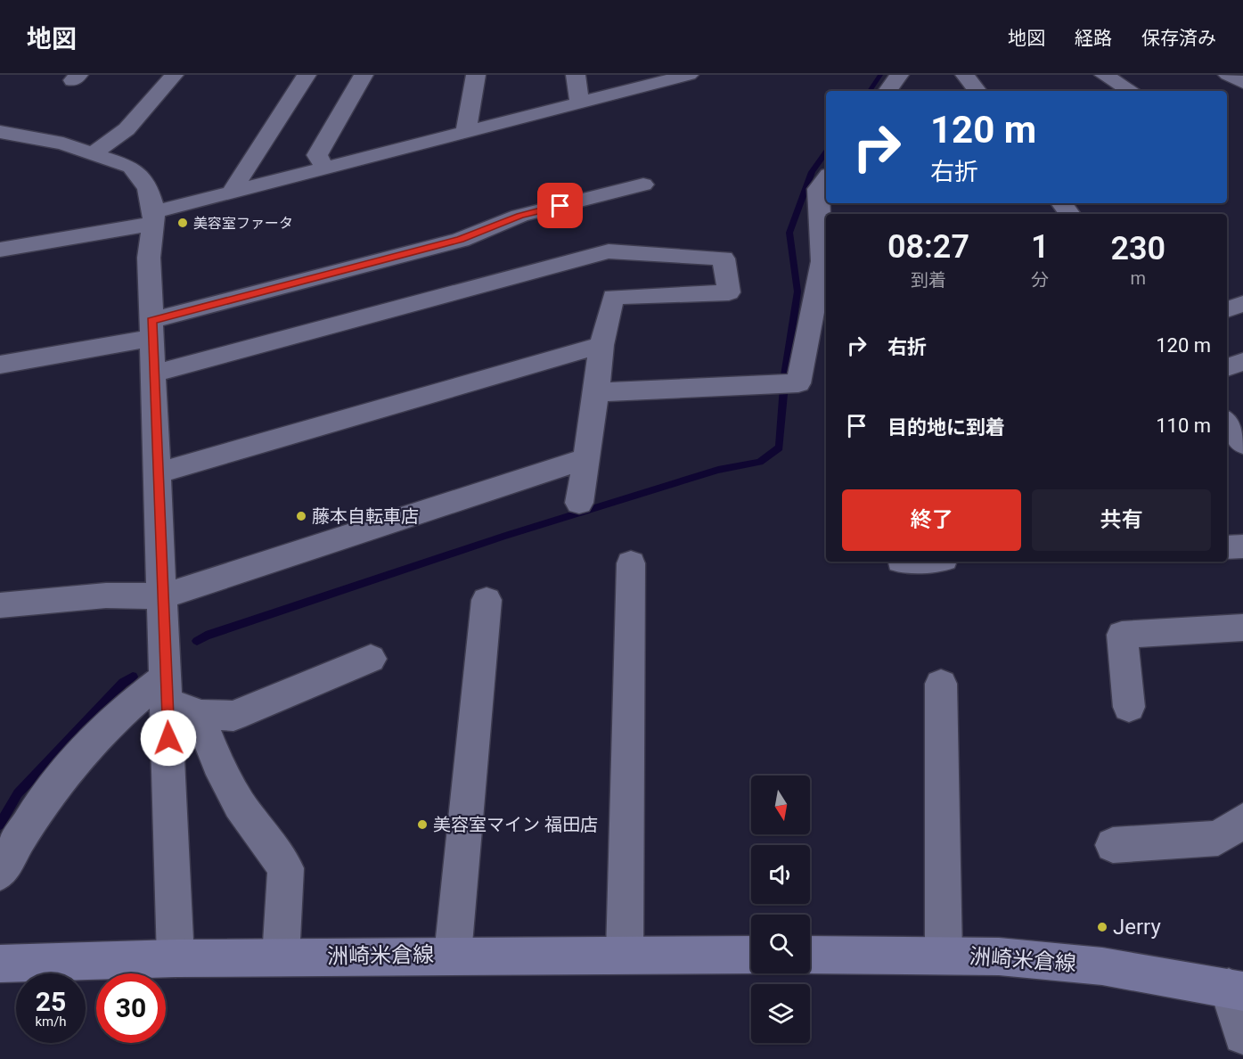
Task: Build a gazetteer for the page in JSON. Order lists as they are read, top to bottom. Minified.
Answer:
{"streets":{"main road":["洲崎米倉線"]},"places":["美容室ファータ","藤本自転車店","美容室マイン 福田店","Jerry"],"north":"bottom","page":{"header":"地図","nav":["地図","経路","保存済み"],"turn":["120 m","右折"],"eta":["08:27","到着","1","分","230","m"],"list":[{"name":"右折","value":"120 m"},{"name":"目的地に到着","value":"110 m"}],"buttons":["終了","共有"],"speed":"25 km/h","limit":"30"}}
